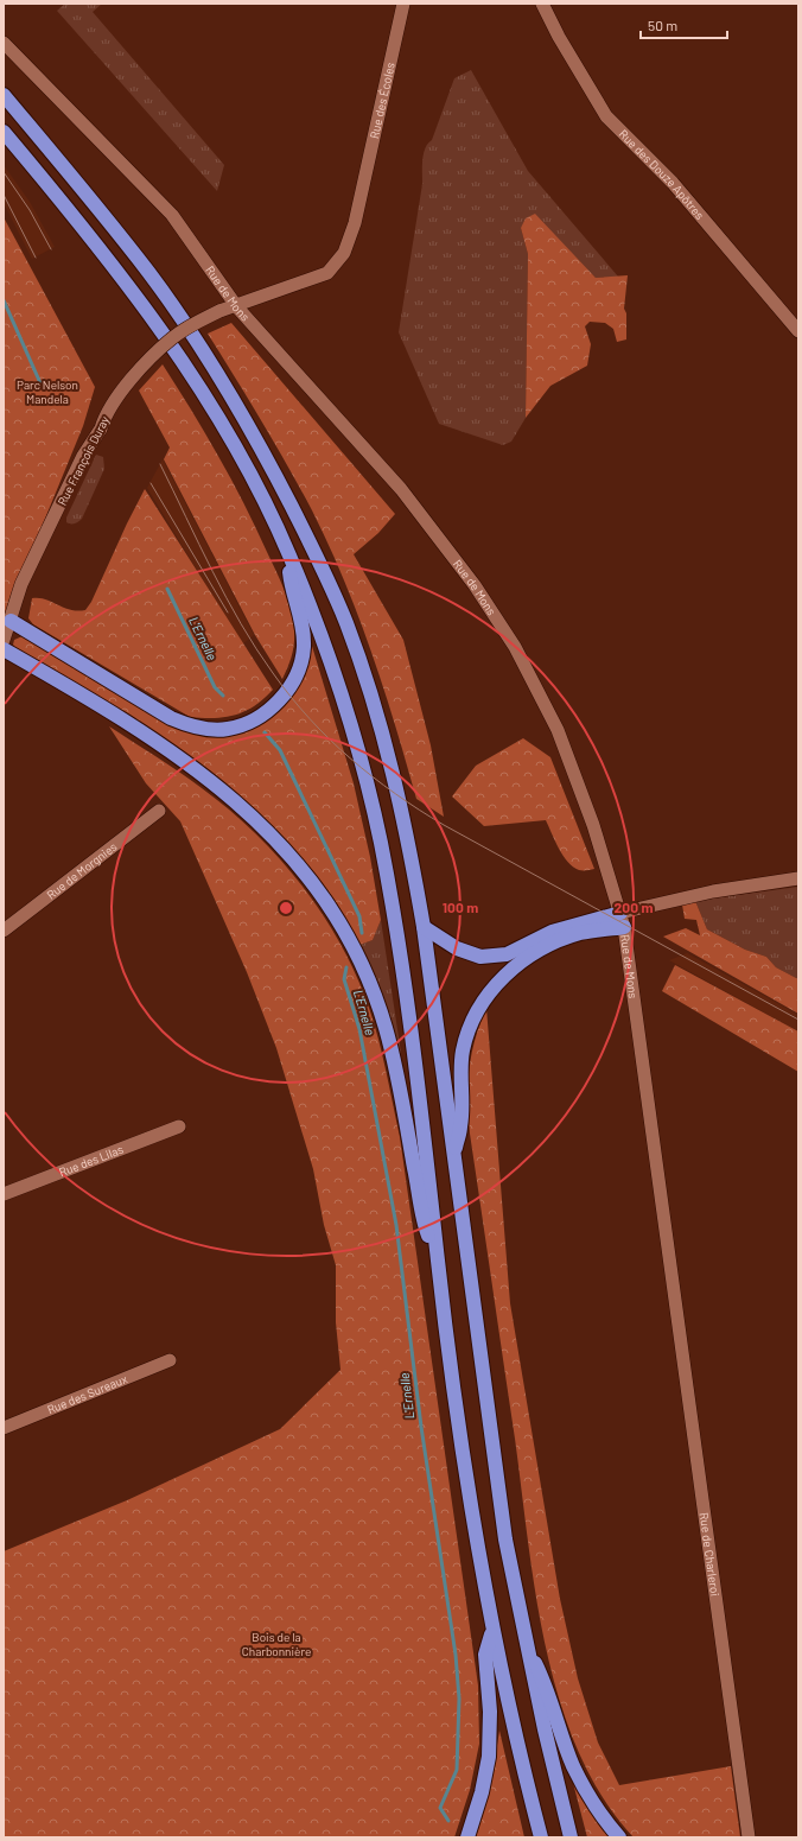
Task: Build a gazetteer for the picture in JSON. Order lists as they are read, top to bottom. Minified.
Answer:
{"streets":{"street":["Rue des Écoles","Rue des Douze Apôtres","Rue de Mons","Rue François Duray","Rue de Morgnies","Rue des Lilas","Rue des Sureaux","Rue de Charleroi"]},"crossings":[["Rue des Écoles","Rue François Duray"],["Rue de Mons","Rue François Duray"],["Rue de Mons","Rue de Charleroi"]],"water":["L'Ernelle"],"parks":["Parc Nelson Mandela","Bois de la Charbonnière"],"scale_bar":"50 m","rings":["100 m","200 m"]}
